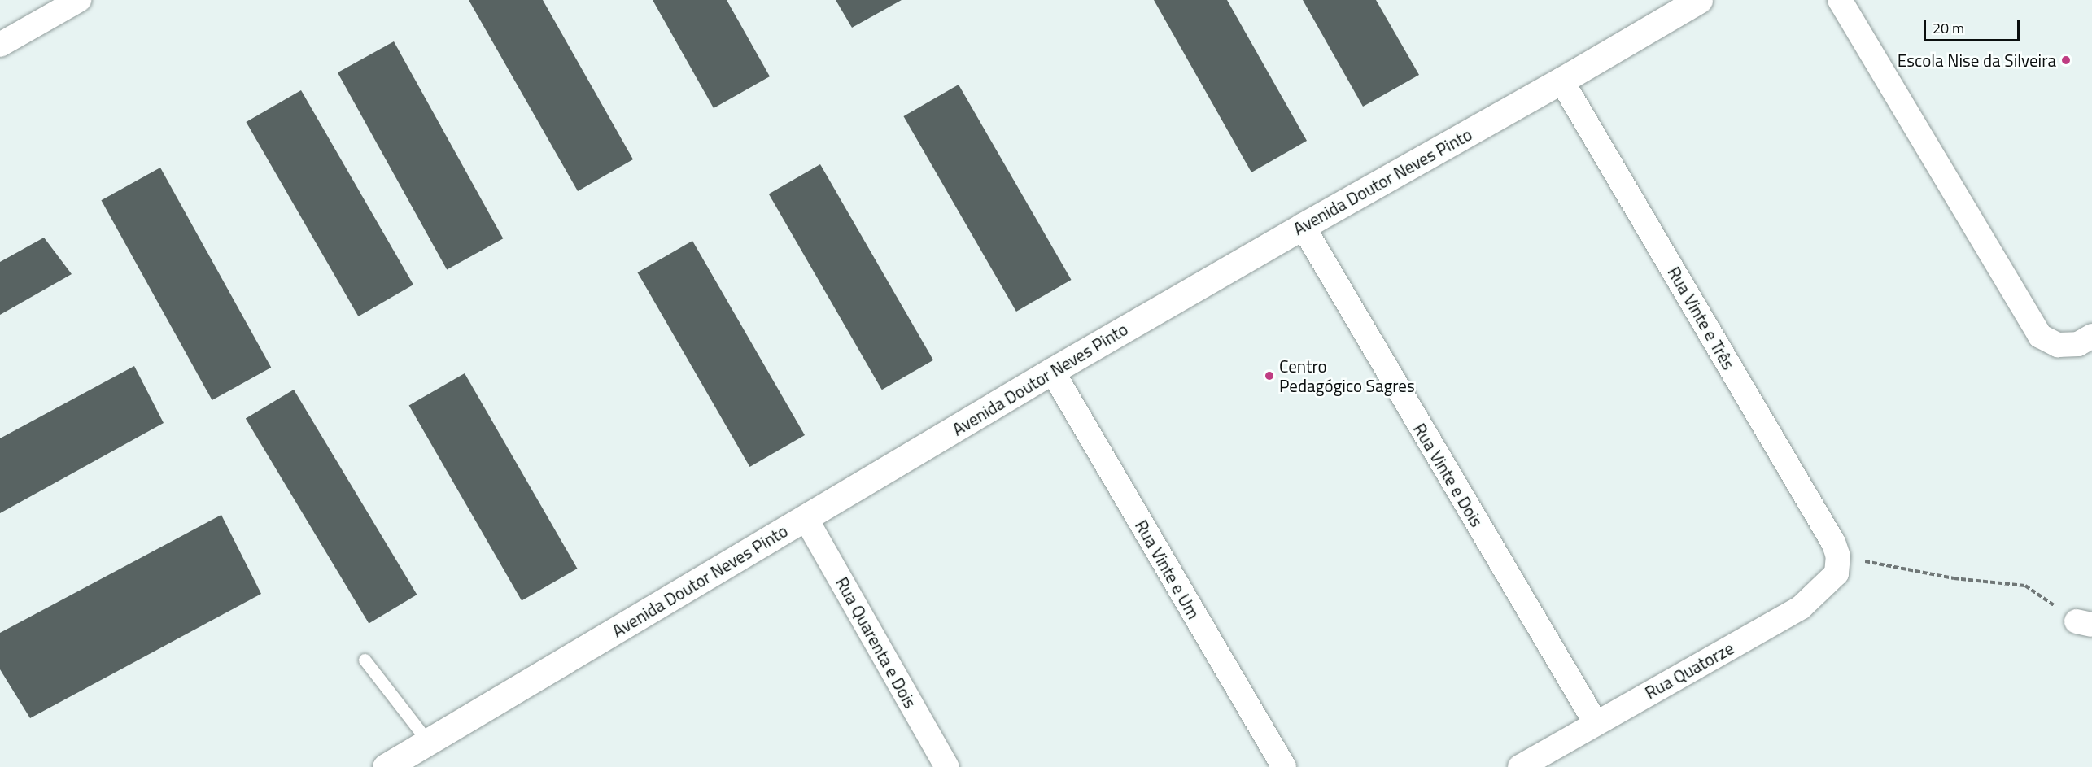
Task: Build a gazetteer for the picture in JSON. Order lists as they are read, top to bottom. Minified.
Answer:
{"streets":{"street":["Avenida Doutor Neves Pinto","Rua Vinte e Três","Rua Vinte e Dois","Rua Vinte e Um","Rua Quarenta e Dois","Rua Quatorze"]},"crossings":[["Avenida Doutor Neves Pinto","Rua Vinte e Três"],["Avenida Doutor Neves Pinto","Rua Vinte e Dois"],["Avenida Doutor Neves Pinto","Rua Vinte e Um"],["Avenida Doutor Neves Pinto","Rua Quarenta e Dois"],["Rua Vinte e Três","Rua Quatorze"],["Rua Vinte e Dois","Rua Quatorze"]],"places":["Escola Nise da Silveira","Centro Pedagógico Sagres"],"scale_bar":"20 m"}
